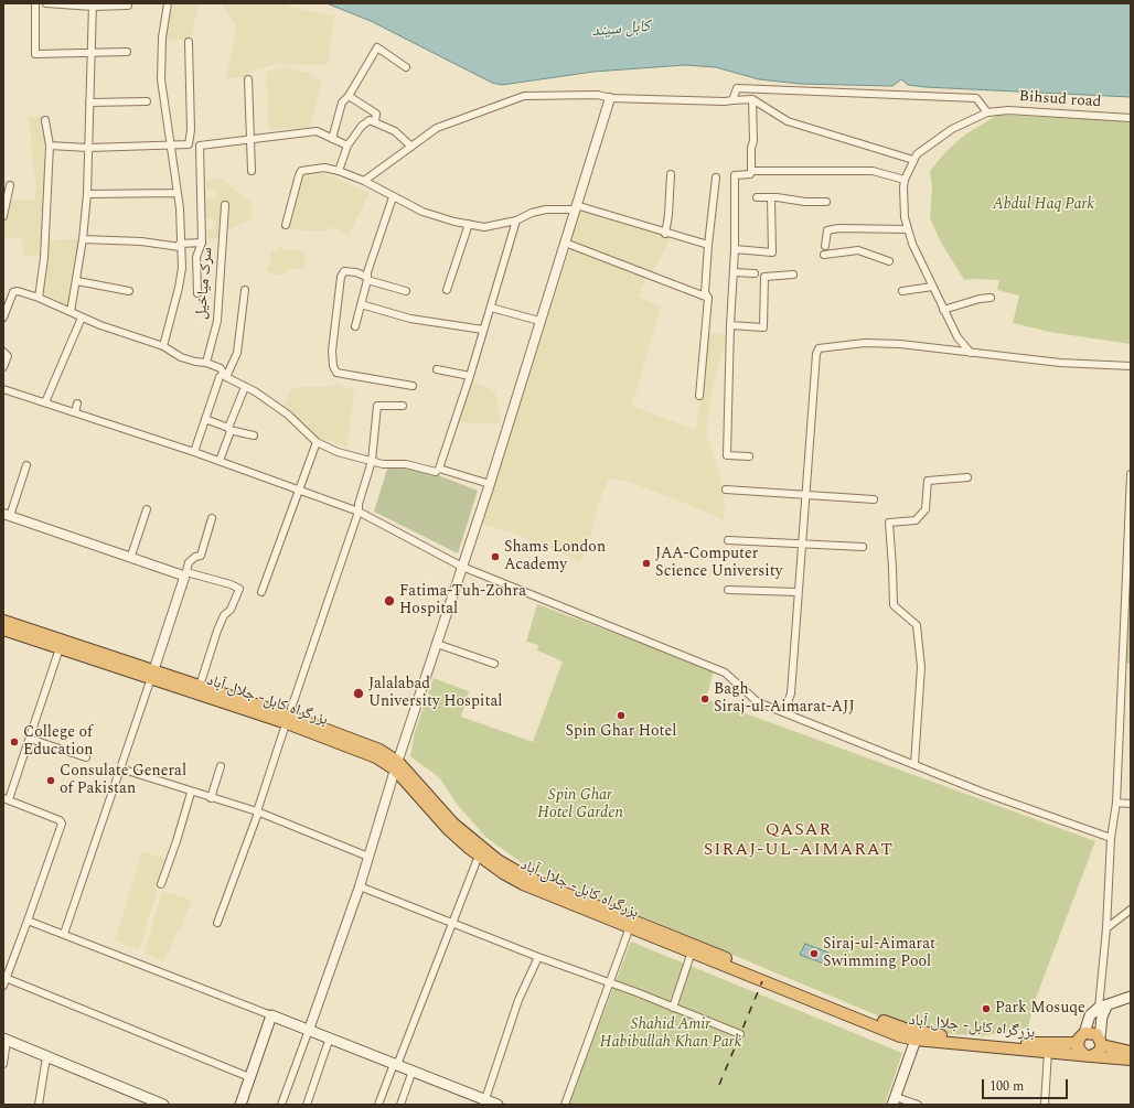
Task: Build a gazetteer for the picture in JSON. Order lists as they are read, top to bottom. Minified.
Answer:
{"streets":{"highway":["بزرگراه کابل- جلال آباد"],"street":["Bihsud road","سرک میاخیل"]},"districts":["QASAR SIRAJ-UL-AIMARAT"],"water":["کابل سيند"],"parks":["Abdul Haq Park","Spin Ghar Hotel Garden","Shahid Amir Habibullah Khan Park"],"places":["Shams London Academy","JAA-Computer Science University","Fatima-Tuh-Zohra Hospital","Jalalabad University Hospital","Bagh Siraj-ul-Aimarat-AJJ","Spin Ghar Hotel","College of Education","Consulate General of Pakistan","Siraj-ul-Aimarat Swimming Pool","Park Mosuqe"],"scale_bar":"100 m"}
